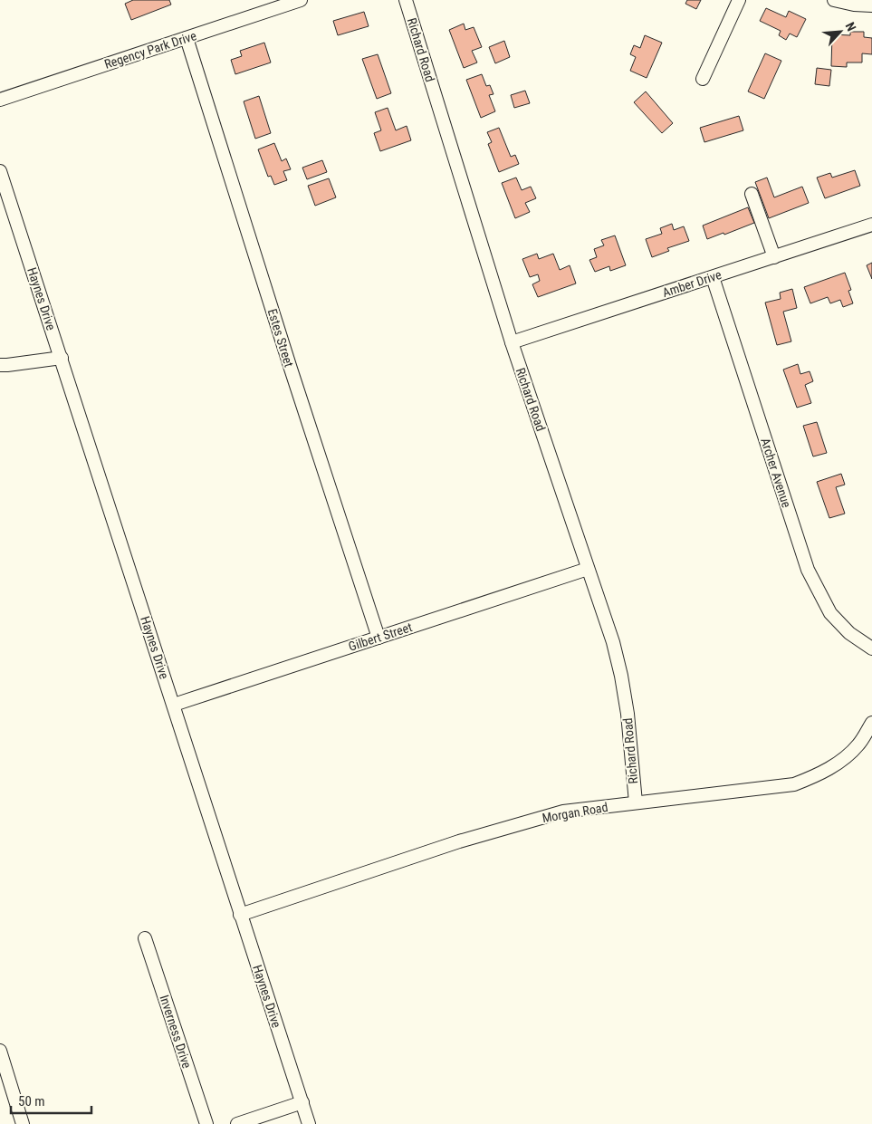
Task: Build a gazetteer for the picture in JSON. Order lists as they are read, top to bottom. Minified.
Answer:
{"streets":{"street":["Regency Park Drive","Richard Road","Amber Drive","Haynes Drive","Estes Street","Archer Avenue","Gilbert Street","Morgan Road","Inverness Drive"]},"crossings":[["Regency Park Drive","Estes Street"],["Richard Road","Amber Drive"],["Richard Road","Gilbert Street"],["Richard Road","Morgan Road"],["Amber Drive","Archer Avenue"],["Haynes Drive","Gilbert Street"],["Haynes Drive","Morgan Road"],["Estes Street","Gilbert Street"]],"scale_bar":"50 m","north":"top right"}
